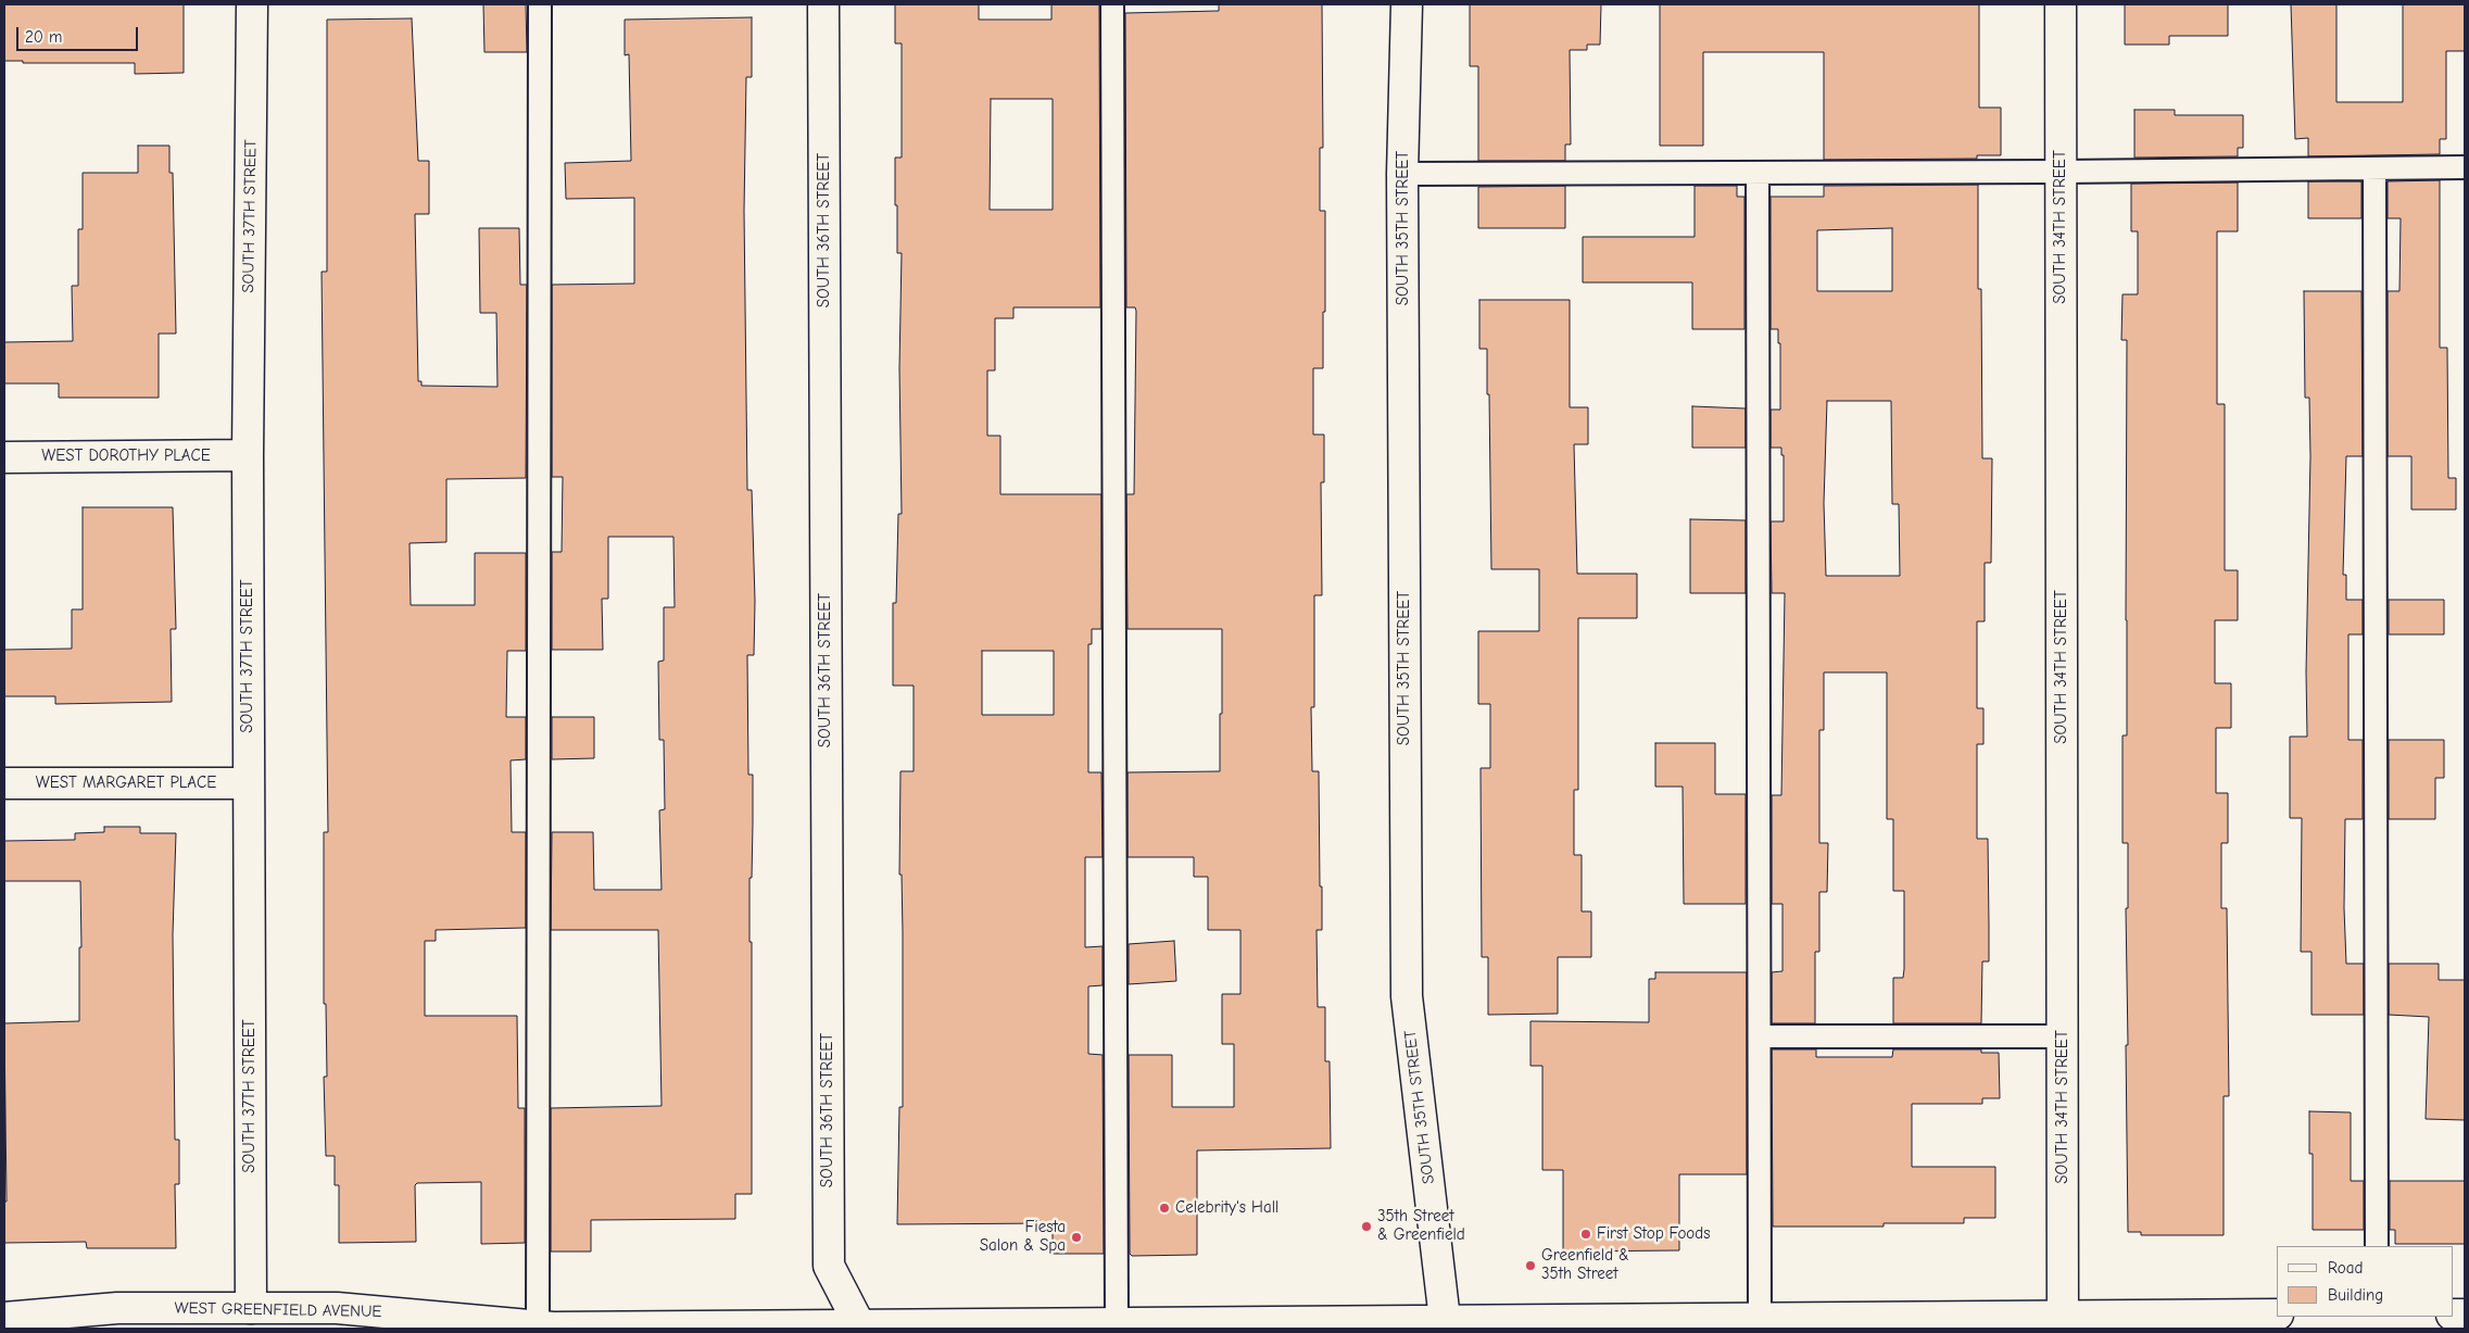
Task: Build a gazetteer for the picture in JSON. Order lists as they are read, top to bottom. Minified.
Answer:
{"streets":{"street":["SOUTH 37TH STREET","SOUTH 34TH STREET","SOUTH 35TH STREET","SOUTH 36TH STREET","WEST DOROTHY PLACE","WEST MARGARET PLACE","WEST GREENFIELD AVENUE"]},"crossings":[["SOUTH 37TH STREET","WEST DOROTHY PLACE"],["SOUTH 37TH STREET","WEST MARGARET PLACE"],["SOUTH 37TH STREET","WEST GREENFIELD AVENUE"],["SOUTH 34TH STREET","WEST GREENFIELD AVENUE"],["SOUTH 35TH STREET","WEST GREENFIELD AVENUE"],["SOUTH 36TH STREET","WEST GREENFIELD AVENUE"]],"places":["Celebrity's Hall","35th Street & Greenfield","First Stop Foods","Fiesta Salon & Spa","Greenfield & 35th Street"],"legend":["Road","Building"],"scale_bar":"20 m"}
